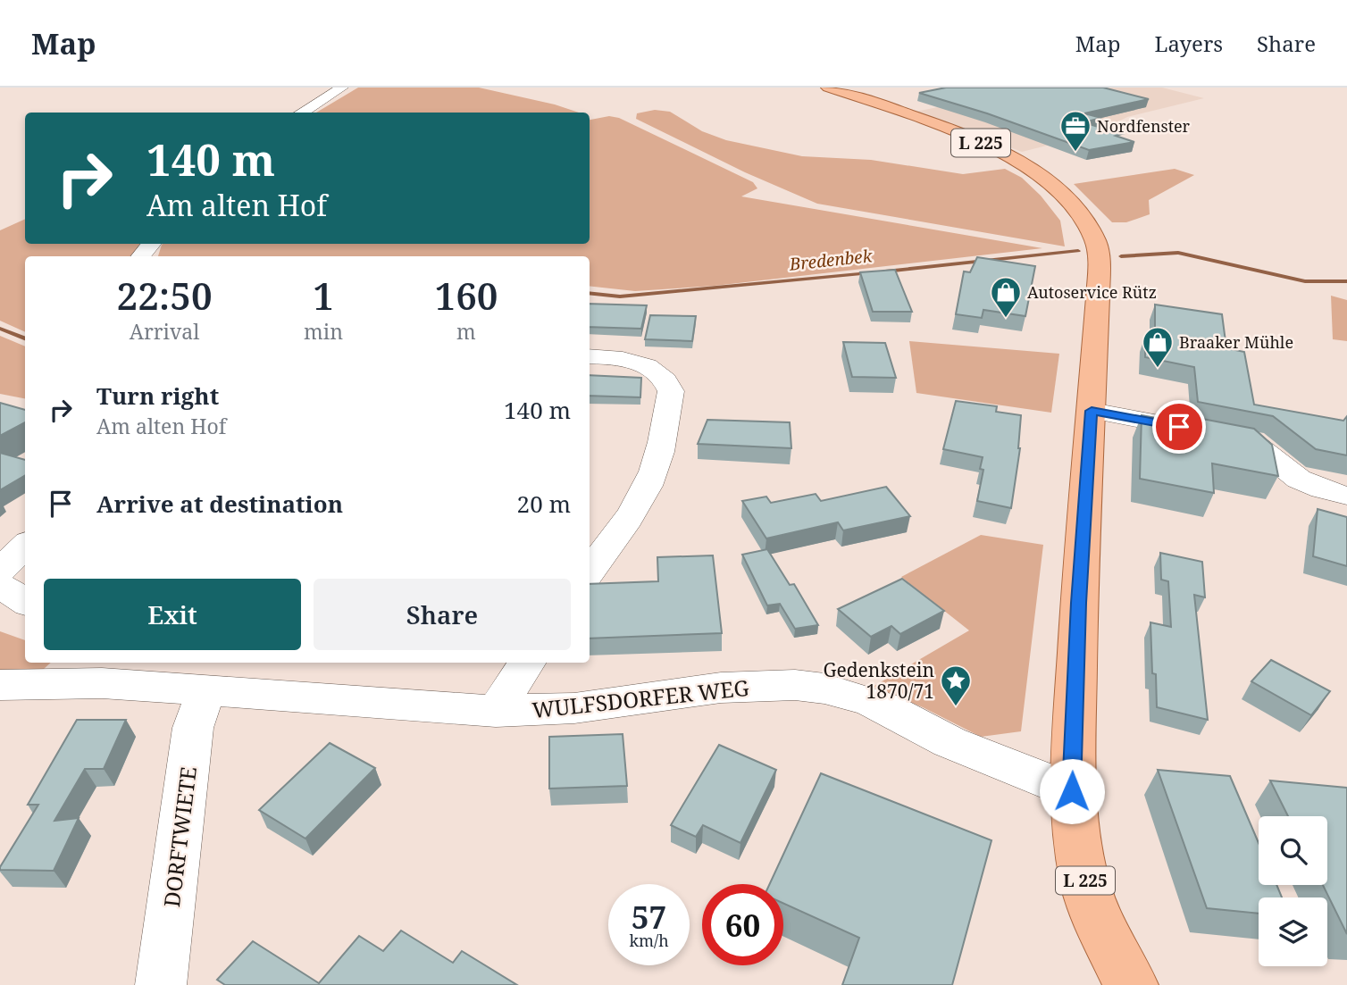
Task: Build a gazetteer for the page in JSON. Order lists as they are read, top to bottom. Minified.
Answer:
{"streets":{"main road":["L 225"],"street":["WULFSDORFER WEG","DORFTWIETE"]},"crossings":[["L 225","WULFSDORFER WEG"],["WULFSDORFER WEG","DORFTWIETE"]],"water":["Bredenbek"],"places":{"office":["Nordfenster"],"shop":["Autoservice Rütz","Braaker Mühle"],"place":["Gedenkstein 1870/71"]},"page":{"header":"Map","nav":["Map","Layers","Share"],"turn":["140 m","Am alten Hof"],"eta":["22:50","Arrival","1","min","160","m"],"list":[{"name":"Turn right","note":"Am alten Hof","value":"140 m"},{"name":"Arrive at destination","value":"20 m"}],"buttons":["Exit","Share"],"speed":"57 km/h","limit":"60"}}
